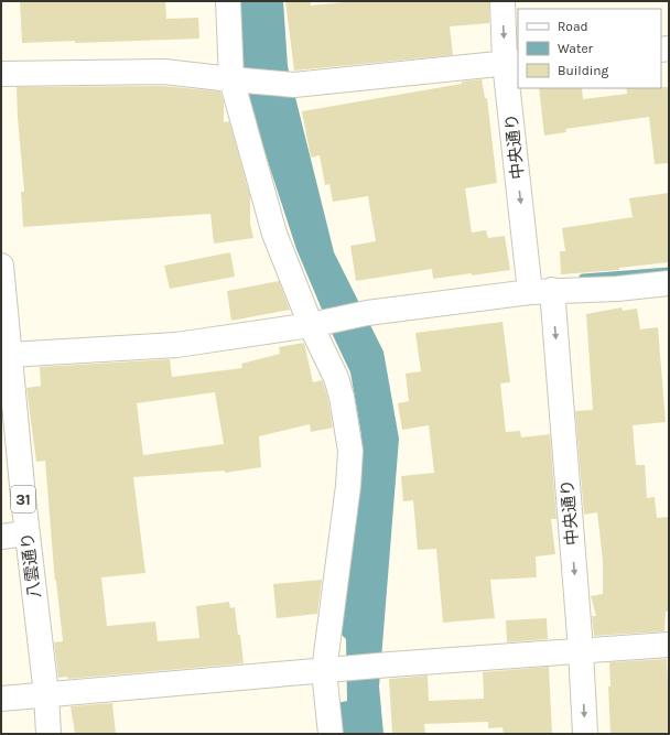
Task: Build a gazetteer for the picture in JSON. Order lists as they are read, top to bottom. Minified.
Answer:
{"streets":{"street":["中央通り","31","八雲通り"]},"one_way":["中央通り"],"legend":["Road","Water","Building"]}
